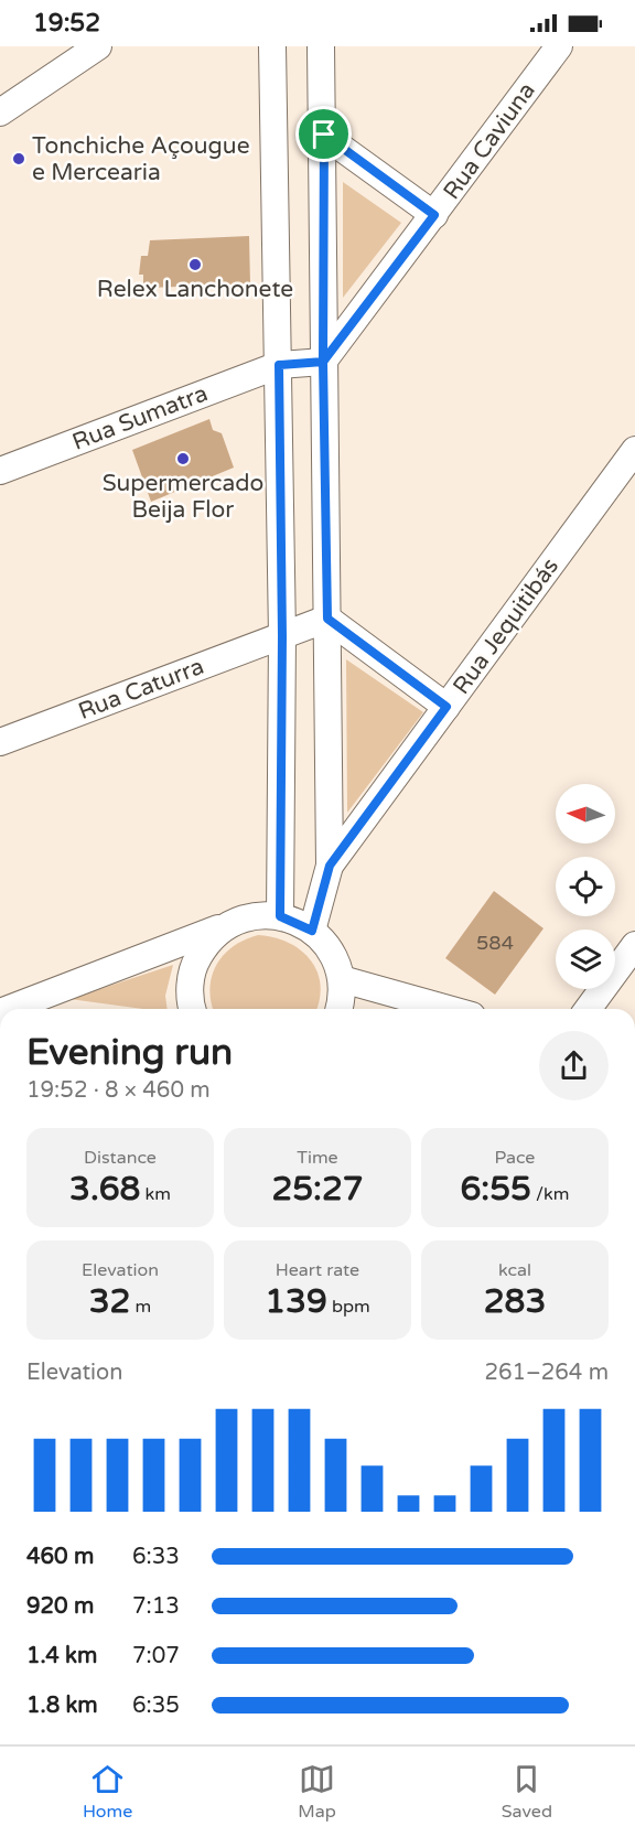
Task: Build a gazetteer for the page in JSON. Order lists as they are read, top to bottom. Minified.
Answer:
{"streets":{"street":["Rua Caviuna","Rua Sumatra","Rua Jequitibás","Rua Caturra"]},"crossings":[["Rua Caviuna","Rua Sumatra"]],"places":["Tonchiche Açougue e Mercearia","Relex Lanchonete","Supermercado Beija Flor"],"house_numbers":["584"],"north":"left","page":{"status":"19:52","heading":["Evening run","19:52 · 8 × 460 m"],"stats":[["Distance","3.68 km"],["Time","25:27"],["Pace","6:55 /km"],["Elevation","32 m"],["Heart rate","139 bpm"],["kcal","283"]],"chart":["Elevation","261–264 m"],"list":[{"name":"460 m","note":"6:33"},{"name":"920 m","note":"7:13"},{"name":"1.4 km","note":"7:07"},{"name":"1.8 km","note":"6:35"}],"tabs":["Home","Map","Saved"]}}
